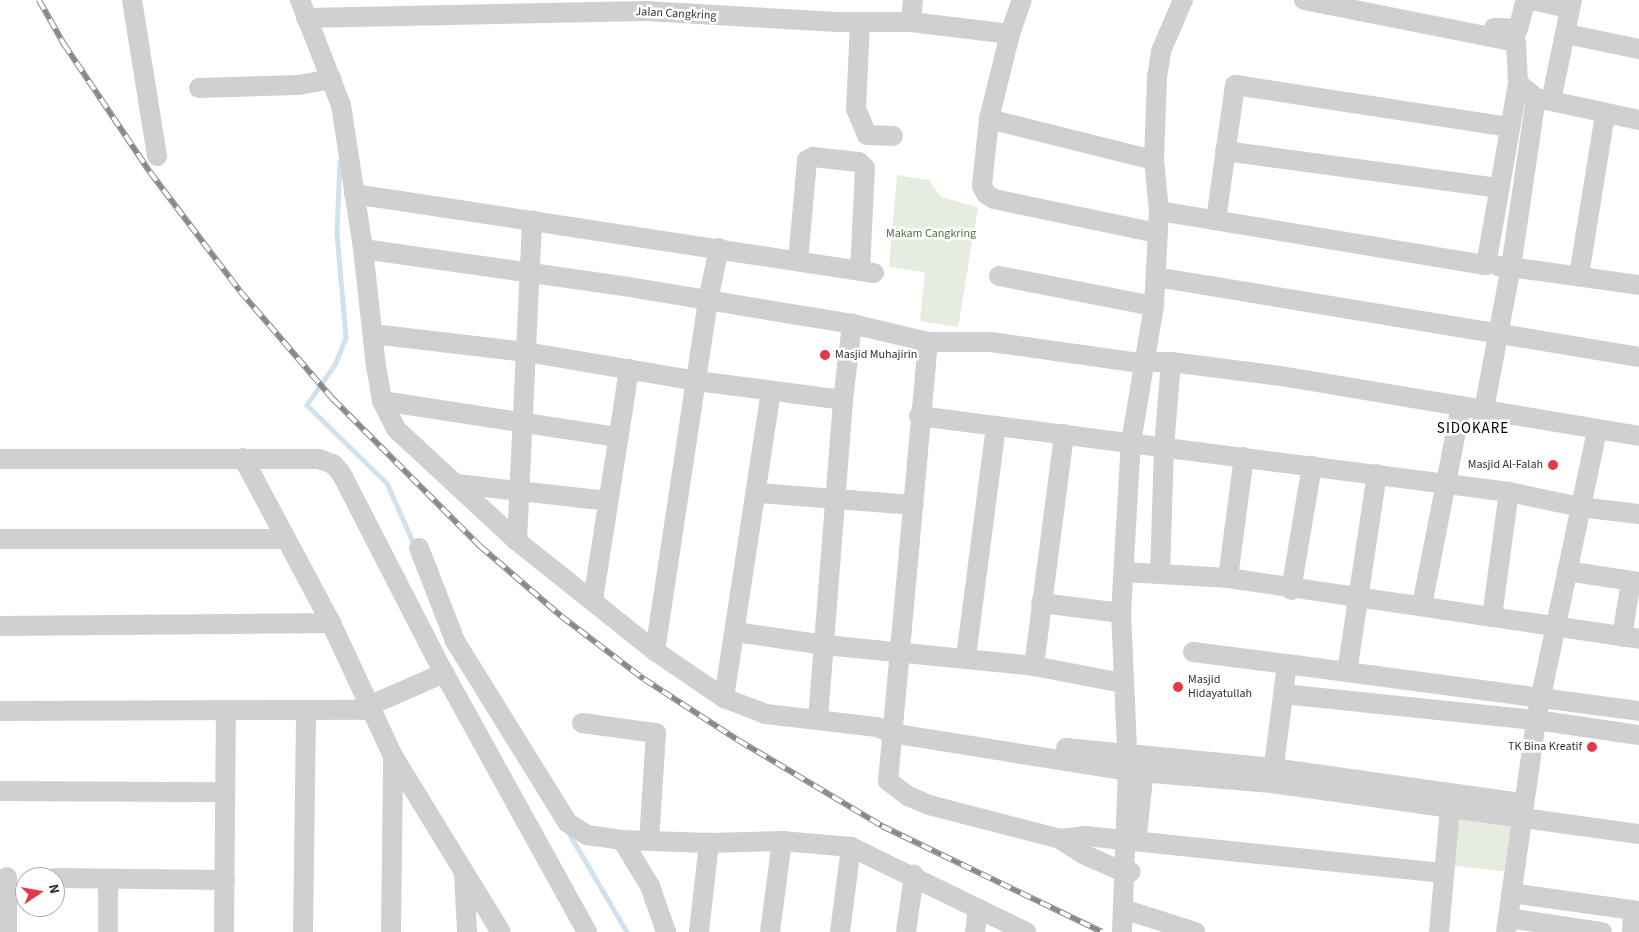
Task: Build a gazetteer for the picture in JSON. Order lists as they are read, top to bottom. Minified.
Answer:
{"streets":{"street":["Jalan Cangkring"]},"districts":["SIDOKARE"],"parks":["Makam Cangkring"],"places":["Masjid Muhajirin","Masjid Al-Falah","Masjid Hidayatullah","TK Bina Kreatif"],"north":"right"}
